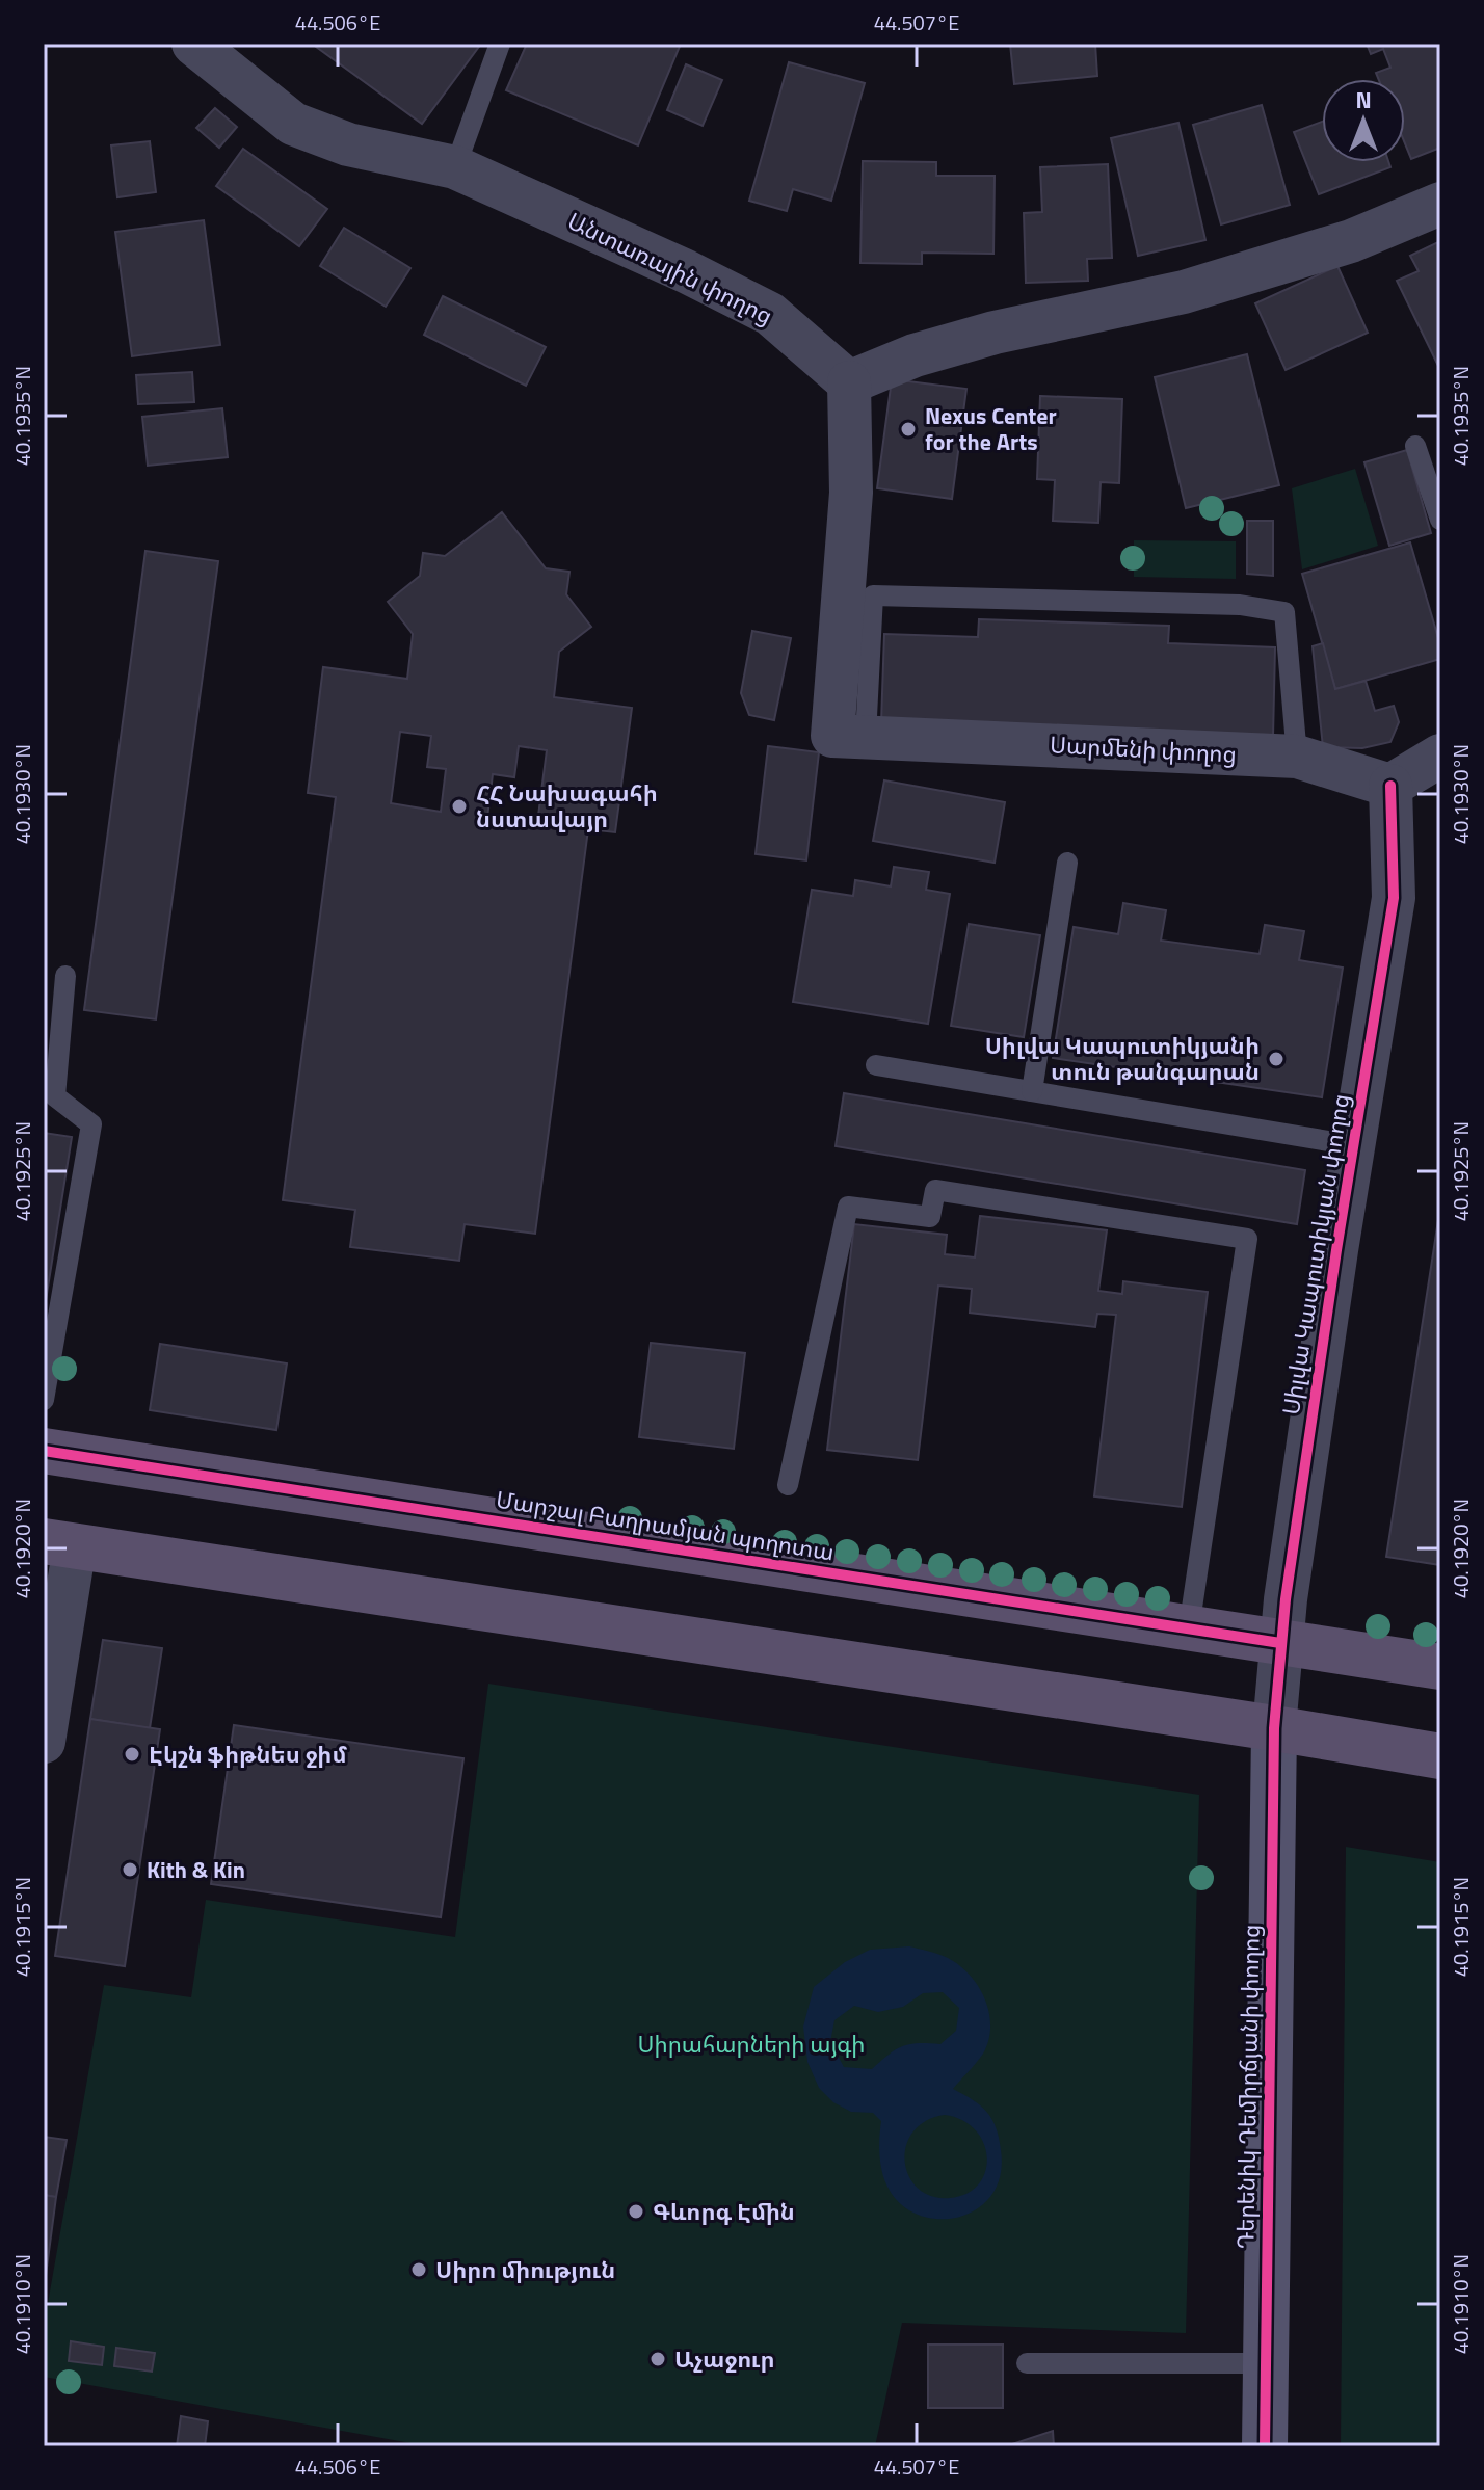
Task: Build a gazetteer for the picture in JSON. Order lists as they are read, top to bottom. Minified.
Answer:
{"streets":{"main road":["Մարշալ Բաղրամյան պողոտա"],"street":["Անտառային փողոց","Սարմենի փողոց","Սիլվա Կապուտիկյան փողոց","Դերենիկ Դեմիրճյանի փողոց"]},"crossings":[["Սարմենի փողոց","Սիլվա Կապուտիկյան փողոց"],["Սիլվա Կապուտիկյան փողոց","Մարշալ Բաղրամյան պողոտա"],["Սիլվա Կապուտիկյան փողոց","Դերենիկ Դեմիրճյանի փողոց"]],"parks":["Սիրահարների այգի"],"places":["Nexus Center for the Arts","ՀՀ Նախագահի նստավայր","Սիլվա Կապուտիկյանի տուն թանգարան","Էկշն ֆիթնես ջիմ","Kith & Kin","Գևորգ Էմին","Սիրո միություն","Աչաջուր"],"north":"top","coordinates":["44.506°E","44.507°E","40.1935°N","40.1930°N","40.1925°N","40.1920°N","40.1915°N","40.1910°N"]}
